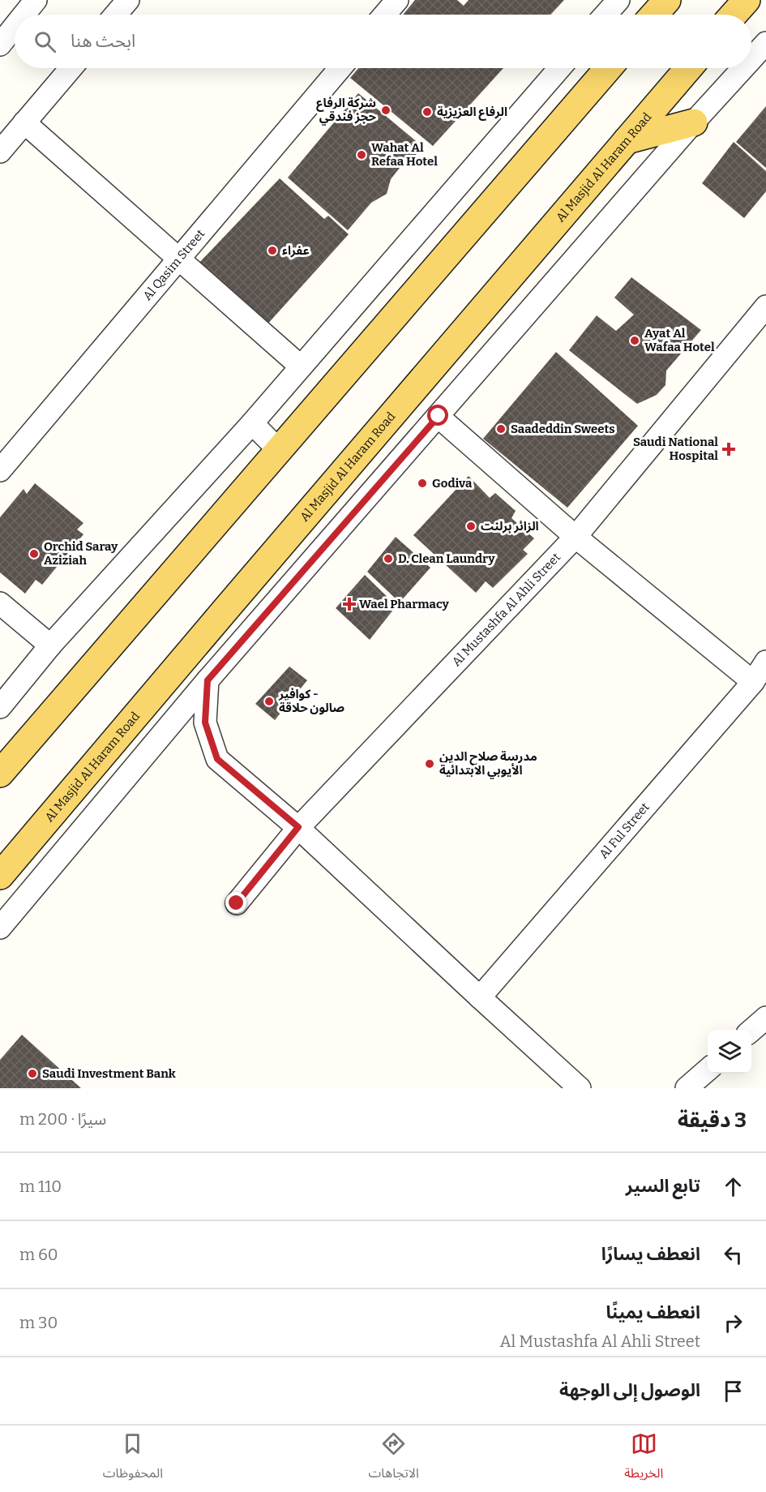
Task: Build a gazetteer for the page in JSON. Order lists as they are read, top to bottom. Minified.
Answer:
{"streets":{"main road":["Al Masjid Al Haram Road"],"street":["Al Qasim Street","Al Mustashfa Al Ahli Street","Al Ful Street"]},"places":{"other":["شركة الرفاع حجز فندقي","الرفاع العزيزية","Wahat Al Refaa Hotel","عفراء","Ayat Al Wafaa Hotel","Saadeddin Sweets","Godiva","الزائر برلنت","Orchid Saray Aziziah","D. Clean Laundry","كوافير - صالون حلاقة","مدرسة صلاح الدين الأيوبي الابتدائية","Saudi Investment Bank"],"health":["Saudi National Hospital","Wael Pharmacy"]},"page":{"search":"ابحث هنا","heading":["3 دقيقة","سيرًا · 200 m"],"list":[["تابع السير","110 m"],["انعطف يسارًا","60 m"],["انعطف يمينًا","Al Mustashfa Al Ahli Street","30 m"],"الوصول إلى الوجهة"],"nav":["الخريطة","الاتجاهات","المحفوظات"]}}
